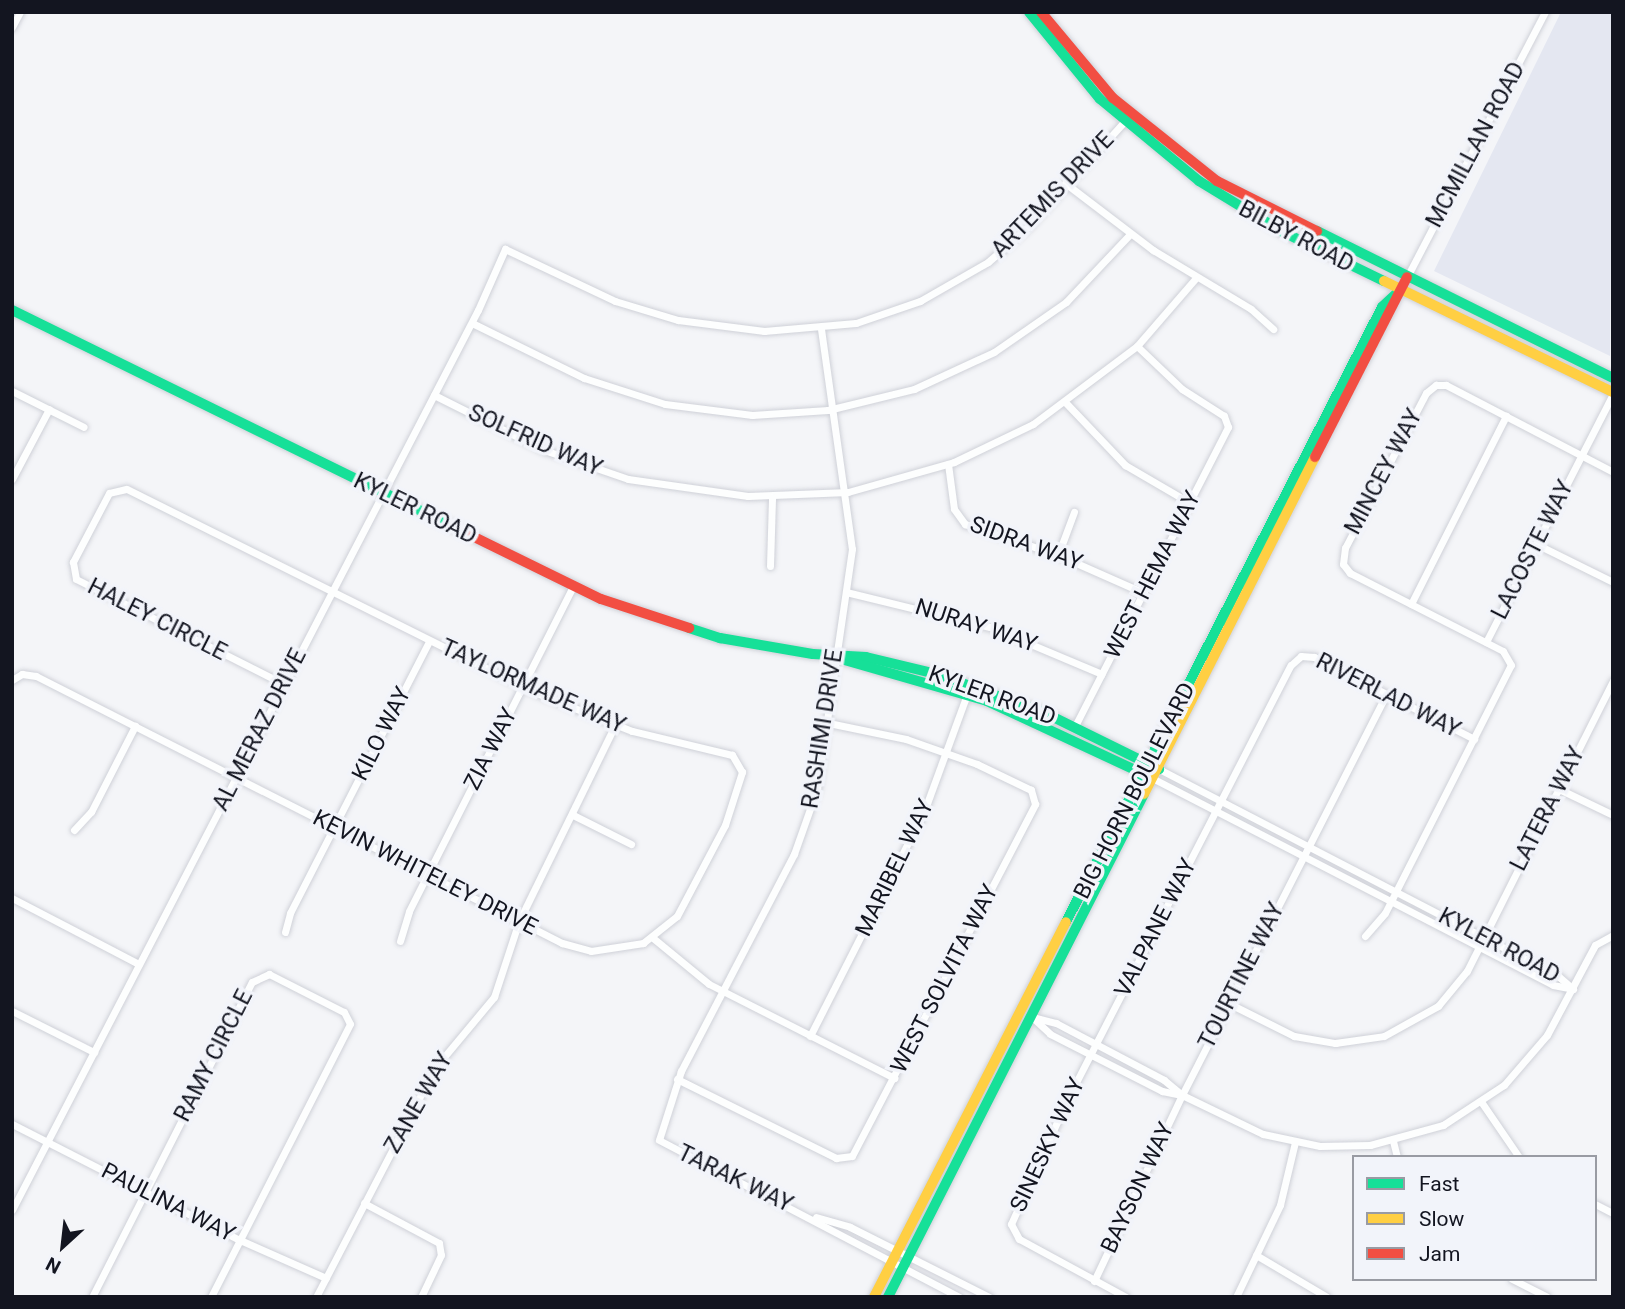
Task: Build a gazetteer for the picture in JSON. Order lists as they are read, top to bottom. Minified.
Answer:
{"streets":{"street":["MCMILLAN ROAD","ARTEMIS DRIVE","BILBY ROAD","SOLFRID WAY","MINCEY WAY","KYLER ROAD","SIDRA WAY","LACOSTE WAY","WEST HEMA WAY","HALEY CIRCLE","NURAY WAY","TAYLORMADE WAY","RIVERLAD WAY","RASHIMI DRIVE","AL MERAZ DRIVE","KILO WAY","ZIA WAY","BIG HORN BOULEVARD","LATERA WAY","MARIBEL WAY","KEVIN WHITELEY DRIVE","VALPANE WAY","TOURTINE WAY","WEST SOLVITA WAY","RAMY CIRCLE","ZANE WAY","SINESKY WAY","TARAK WAY","BAYSON WAY","PAULINA WAY"]},"crossings":[["MCMILLAN ROAD","BILBY ROAD"],["MCMILLAN ROAD","BIG HORN BOULEVARD"],["ARTEMIS DRIVE","BILBY ROAD"],["ARTEMIS DRIVE","RASHIMI DRIVE"],["ARTEMIS DRIVE","AL MERAZ DRIVE"],["BILBY ROAD","LACOSTE WAY"],["BILBY ROAD","BIG HORN BOULEVARD"],["SOLFRID WAY","SIDRA WAY"],["SOLFRID WAY","WEST HEMA WAY"],["SOLFRID WAY","RASHIMI DRIVE"],["SOLFRID WAY","AL MERAZ DRIVE"],["MINCEY WAY","KYLER ROAD"],["MINCEY WAY","LACOSTE WAY"],["MINCEY WAY","RIVERLAD WAY"],["KYLER ROAD","WEST HEMA WAY"],["KYLER ROAD","RIVERLAD WAY"],["KYLER ROAD","RASHIMI DRIVE"],["KYLER ROAD","AL MERAZ DRIVE"],["KYLER ROAD","ZIA WAY"],["KYLER ROAD","BIG HORN BOULEVARD"],["KYLER ROAD","LATERA WAY"],["KYLER ROAD","MARIBEL WAY"],["KYLER ROAD","VALPANE WAY"],["KYLER ROAD","TOURTINE WAY"],["SIDRA WAY","WEST HEMA WAY"],["WEST HEMA WAY","NURAY WAY"],["HALEY CIRCLE","TAYLORMADE WAY"],["HALEY CIRCLE","AL MERAZ DRIVE"],["NURAY WAY","RASHIMI DRIVE"],["TAYLORMADE WAY","AL MERAZ DRIVE"],["TAYLORMADE WAY","KILO WAY"],["TAYLORMADE WAY","ZIA WAY"],["TAYLORMADE WAY","KEVIN WHITELEY DRIVE"],["TAYLORMADE WAY","ZANE WAY"],["RIVERLAD WAY","VALPANE WAY"],["RIVERLAD WAY","TOURTINE WAY"],["RASHIMI DRIVE","WEST SOLVITA WAY"],["RASHIMI DRIVE","TARAK WAY"],["AL MERAZ DRIVE","KEVIN WHITELEY DRIVE"],["AL MERAZ DRIVE","PAULINA WAY"],["KILO WAY","KEVIN WHITELEY DRIVE"],["ZIA WAY","KEVIN WHITELEY DRIVE"],["BIG HORN BOULEVARD","TARAK WAY"],["LATERA WAY","TOURTINE WAY"],["MARIBEL WAY","WEST SOLVITA WAY"],["KEVIN WHITELEY DRIVE","ZANE WAY"],["VALPANE WAY","SINESKY WAY"],["TOURTINE WAY","BAYSON WAY"],["RAMY CIRCLE","PAULINA WAY"],["ZANE WAY","PAULINA WAY"],["SINESKY WAY","BAYSON WAY"]],"legend":["Fast","Slow","Jam"],"north":"bottom left"}
